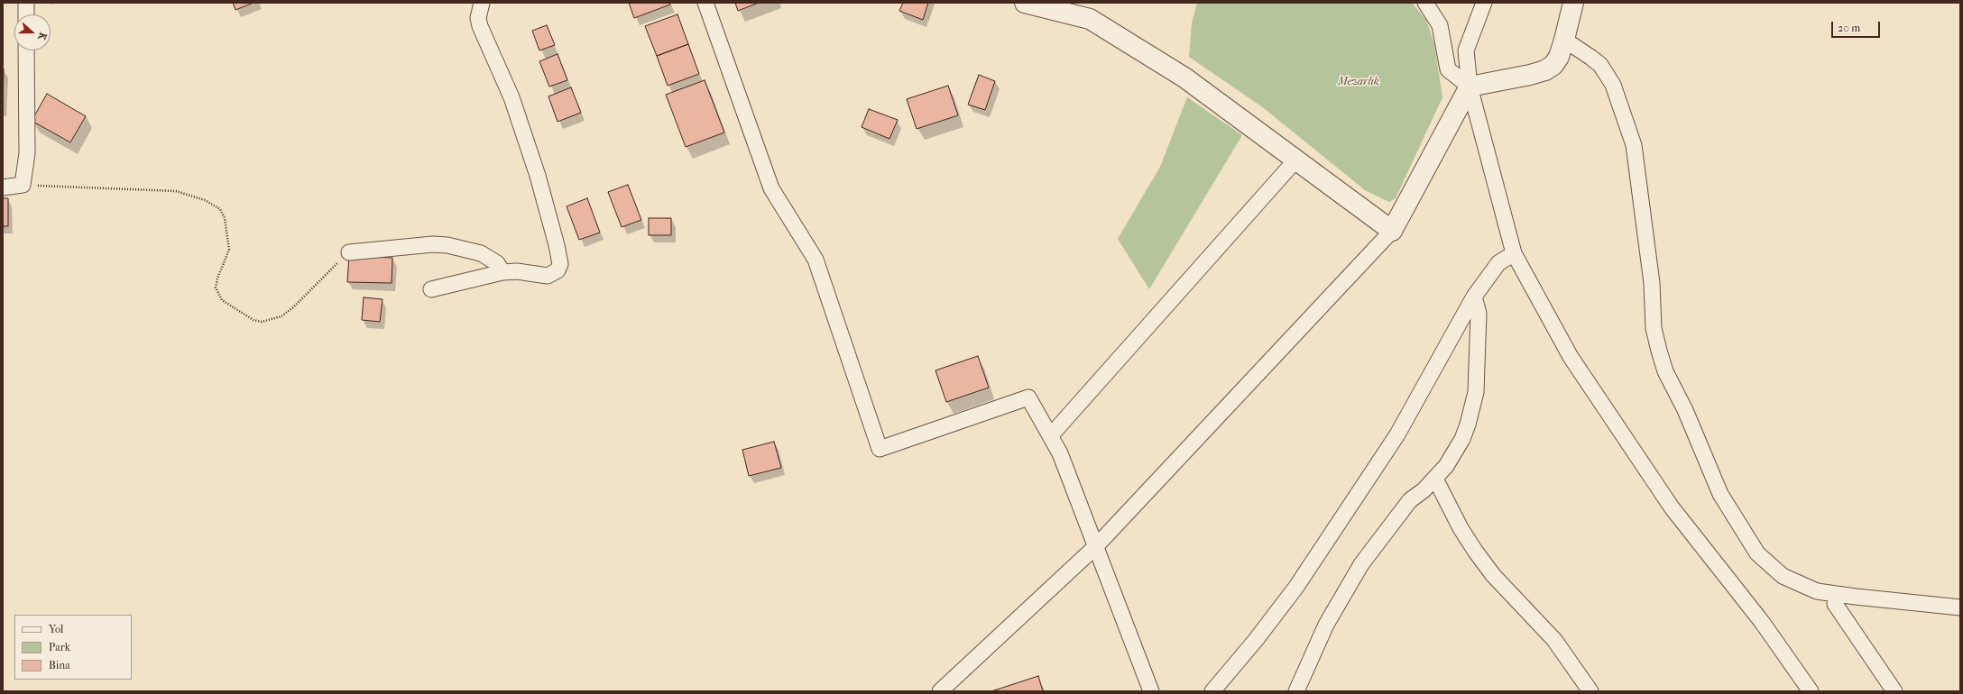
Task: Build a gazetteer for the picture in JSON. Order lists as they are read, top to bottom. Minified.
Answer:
{"parks":["Mezarlık"],"legend":["Yol","Park","Bina"],"scale_bar":"20 m","north":"right"}
